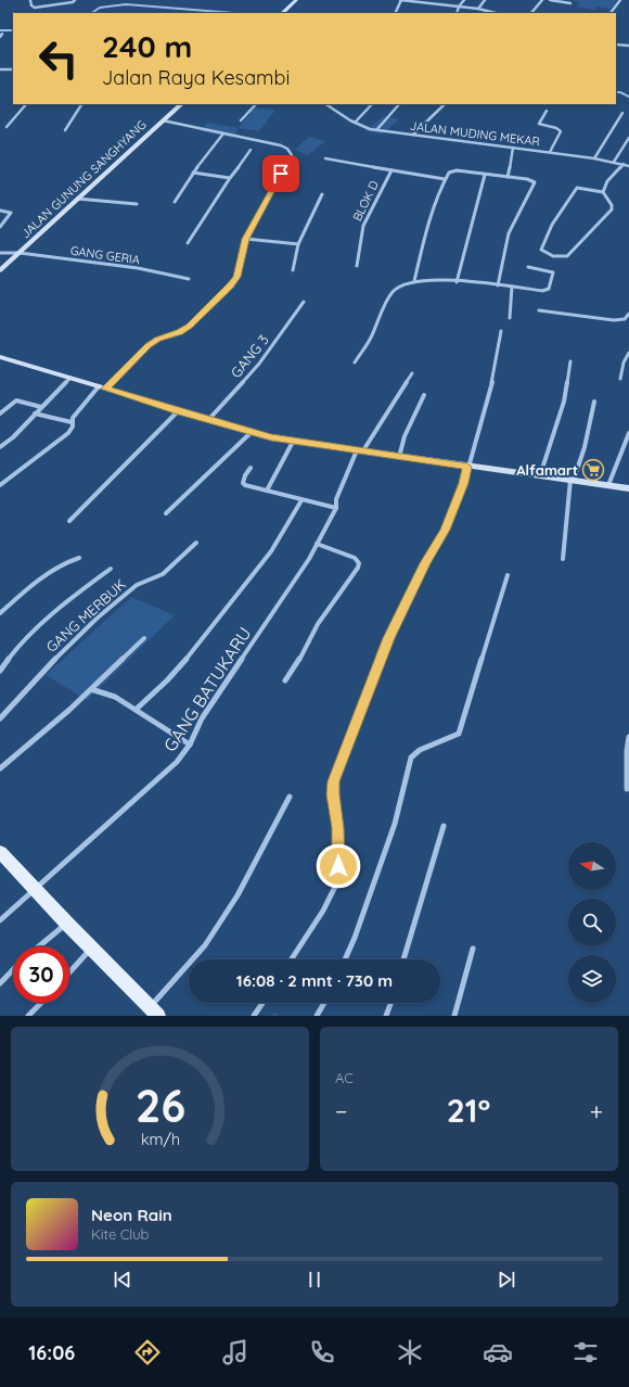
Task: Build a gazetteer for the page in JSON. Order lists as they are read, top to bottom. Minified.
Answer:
{"streets":{"street":["JALAN MUDING MEKAR","JALAN GUNUNG SANGHYANG","BLOK D","GANG GERIA","GANG 3","GANG MERBUK","GANG BATUKARU"]},"crossings":[["JALAN GUNUNG SANGHYANG","GANG GERIA"]],"places":{"supermarket":["Alfamart"]},"north":"left","page":{"turn":["240 m","Jalan Raya Kesambi"],"limit":"30","trip":"16:08 · 2 mnt · 730 m","tile":"AC","heat":["−","21°","+"],"song":["Neon Rain","Kite Club"],"tabs":"16:06","gauge":["26","km/h"]}}
